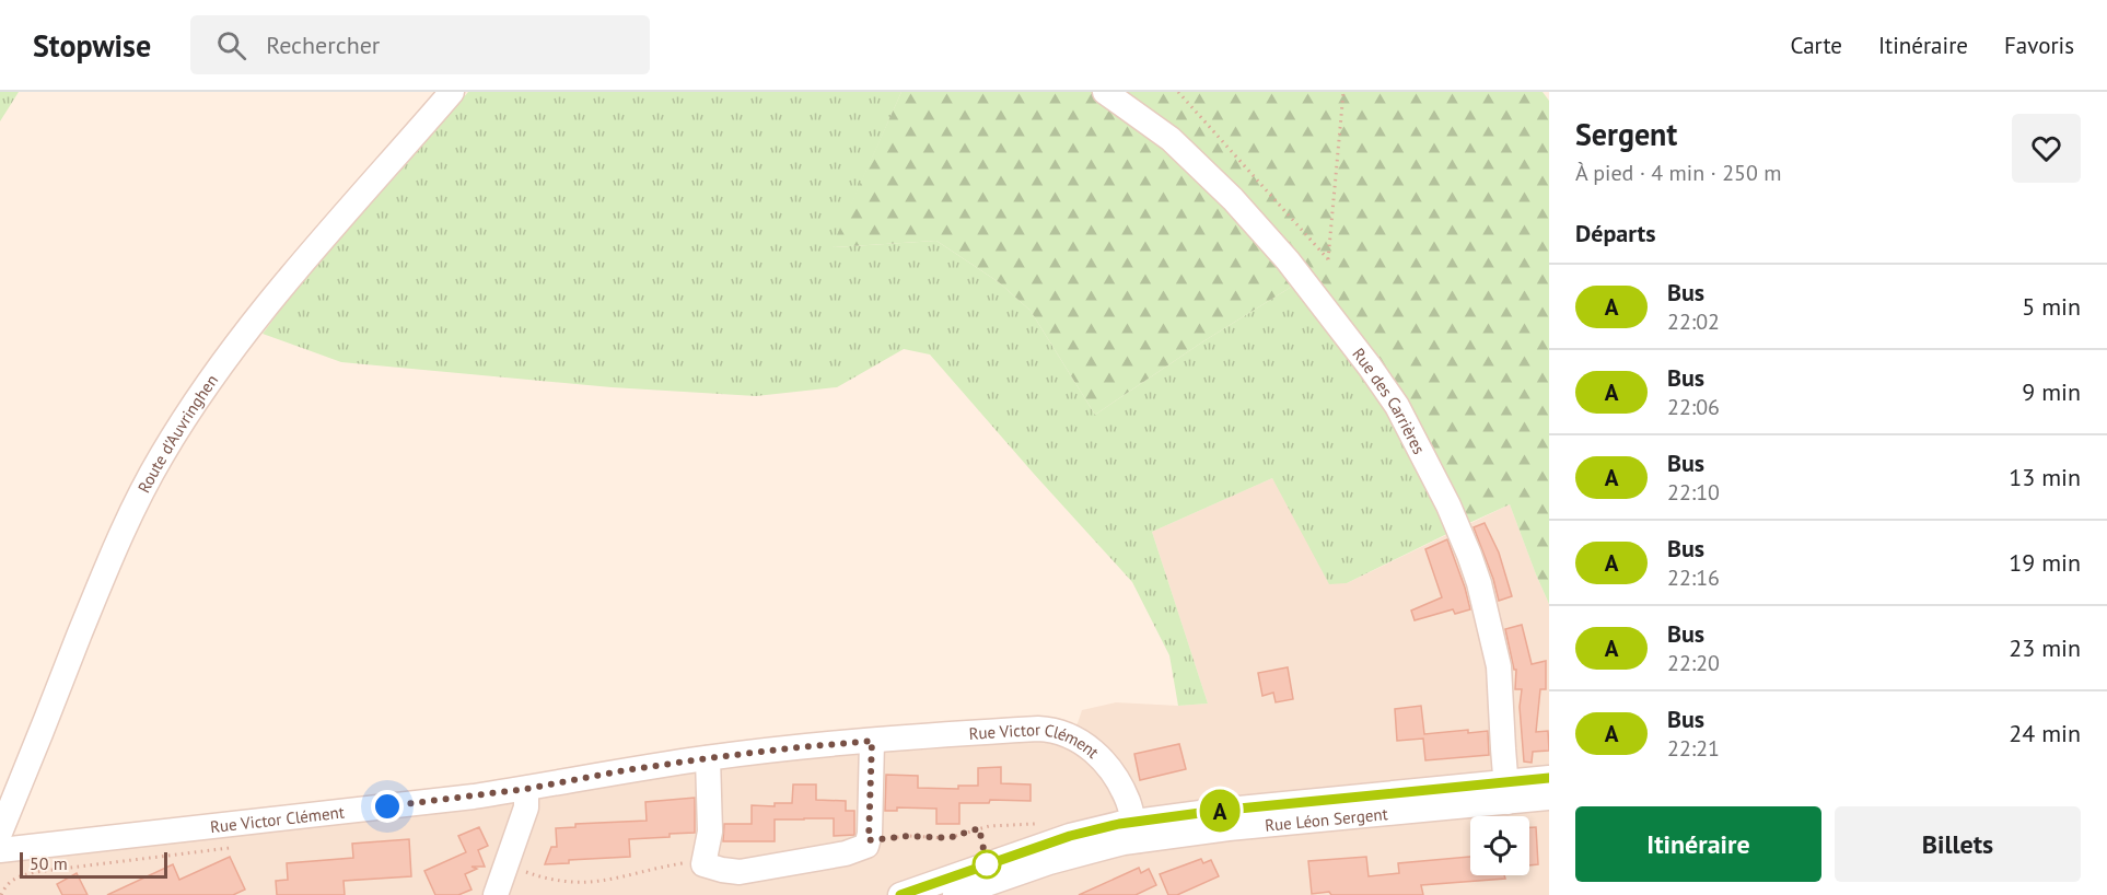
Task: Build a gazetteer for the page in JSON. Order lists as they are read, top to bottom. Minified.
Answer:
{"streets":{"street":["Rue des Carrières","Route d'Auvringhen","Rue Victor Clément","Rue Léon Sergent"]},"crossings":[["Rue des Carrières","Rue Léon Sergent"],["Rue Victor Clément","Rue Léon Sergent"]],"lines":["bus line A"],"scale_bar":"50 m","page":{"header":"Stopwise","search":"Rechercher","nav":["Carte","Itinéraire","Favoris"],"on_map":"A","heading":[["Sergent","À pied · 4 min · 250 m"],"Départs"],"list":[{"mark":"A","name":"Bus","note":"22:02","value":"5 min"},{"mark":"A","name":"Bus","note":"22:06","value":"9 min"},{"mark":"A","name":"Bus","note":"22:10","value":"13 min"},{"mark":"A","name":"Bus","note":"22:16","value":"19 min"},{"mark":"A","name":"Bus","note":"22:20","value":"23 min"},{"mark":"A","name":"Bus","note":"22:21","value":"24 min"}],"buttons":["Itinéraire","Billets"],"scale":"50 m"}}
